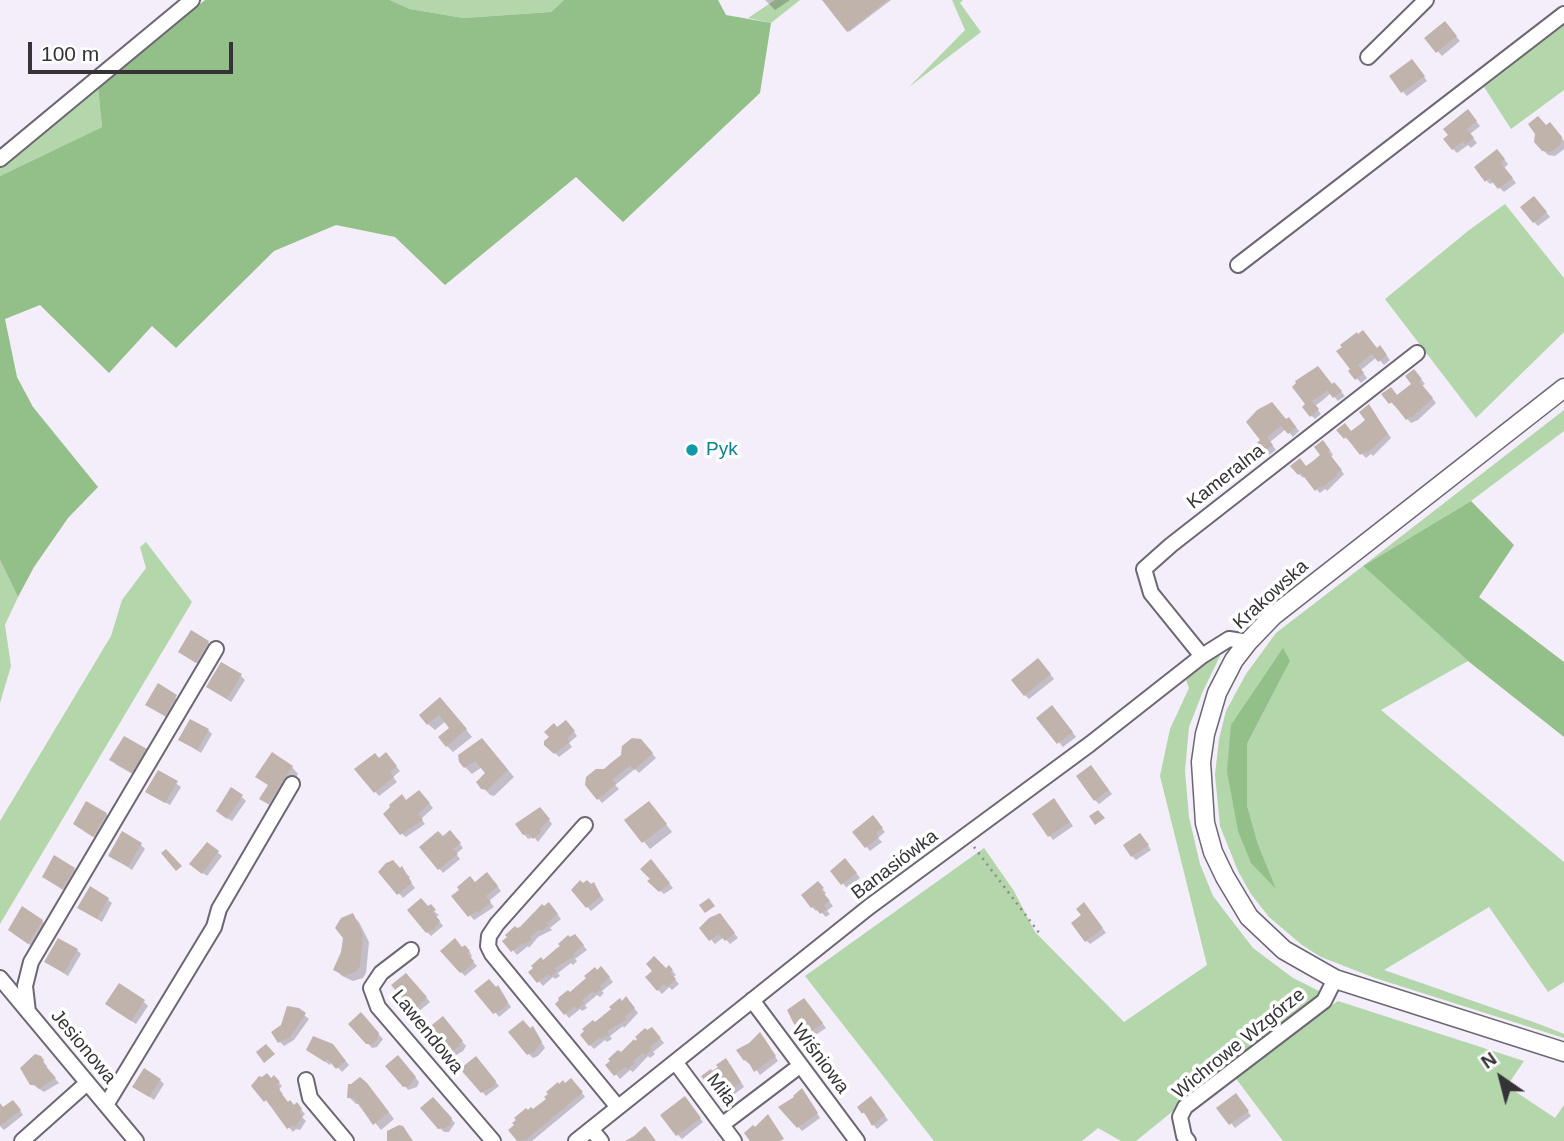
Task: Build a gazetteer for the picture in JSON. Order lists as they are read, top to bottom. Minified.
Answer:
{"streets":{"main road":["Krakowska"],"street":["Kameralna","Banasiówka","Lawendowa","Wichrowe Wzgórze","Jesionowa","Wiśniowa","Miła"]},"crossings":[["Kameralna","Banasiówka"],["Krakowska","Banasiówka"],["Krakowska","Wichrowe Wzgórze"],["Banasiówka","Wiśniowa"],["Banasiówka","Miła"]],"places":["Pyk"],"scale_bar":"100 m","north":"top left"}
